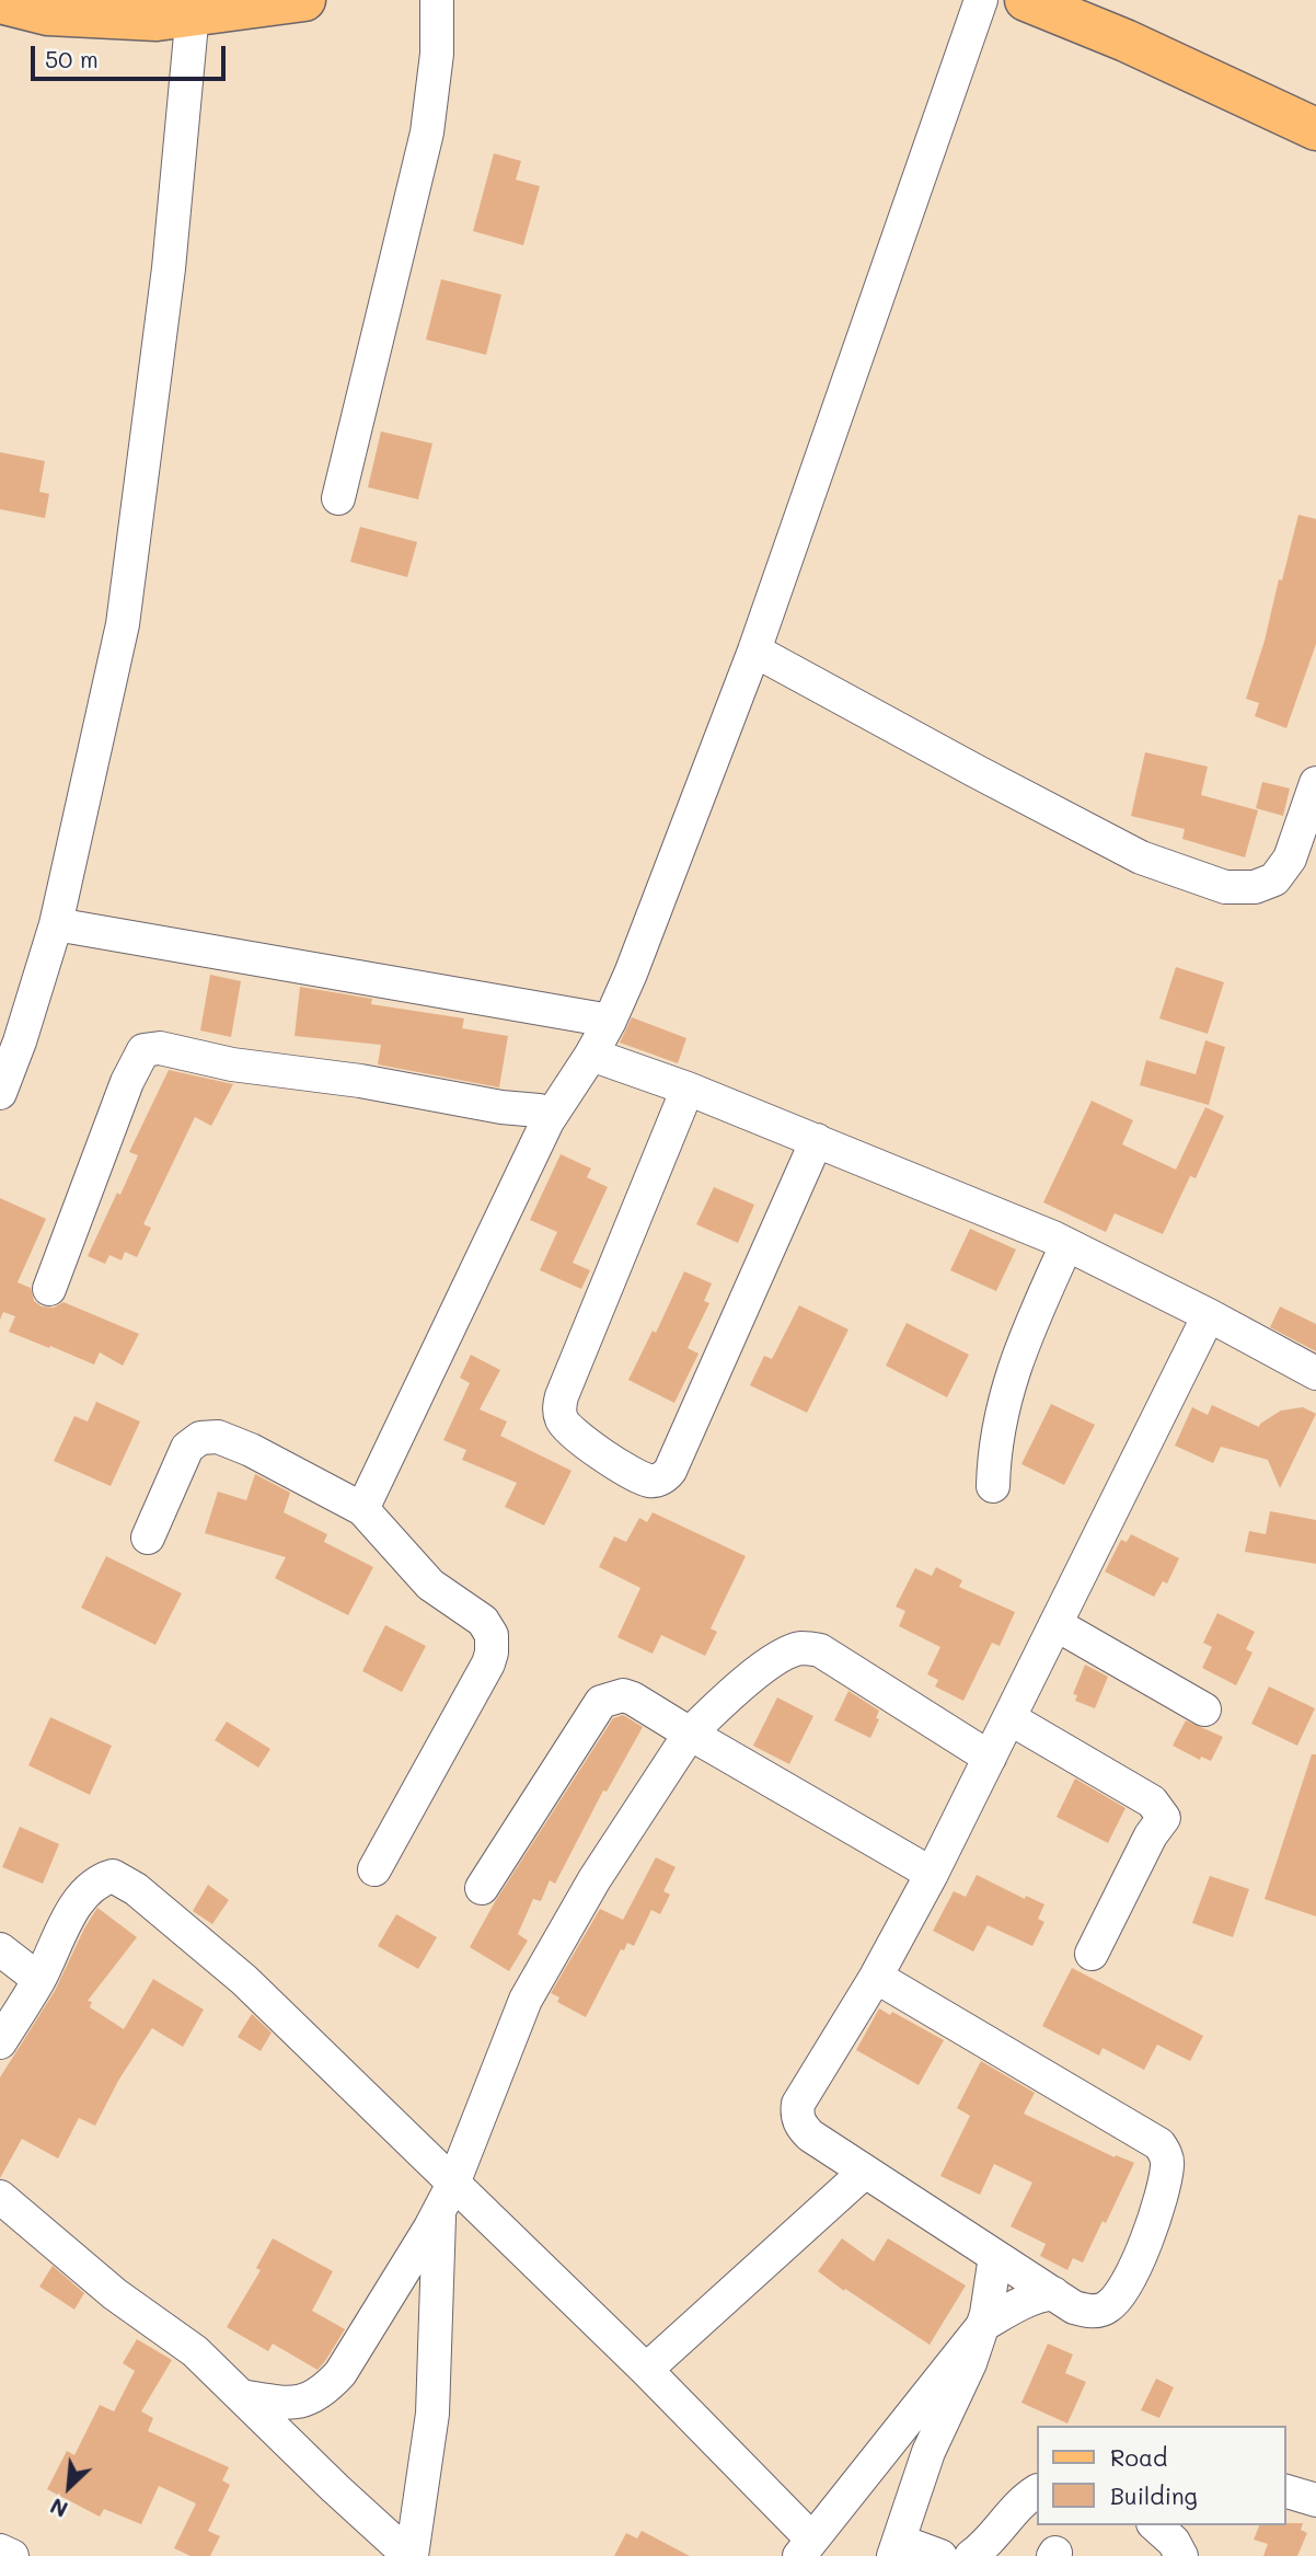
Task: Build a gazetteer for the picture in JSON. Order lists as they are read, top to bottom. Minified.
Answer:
{"legend":["Road","Building"],"scale_bar":"50 m","north":"bottom left"}
